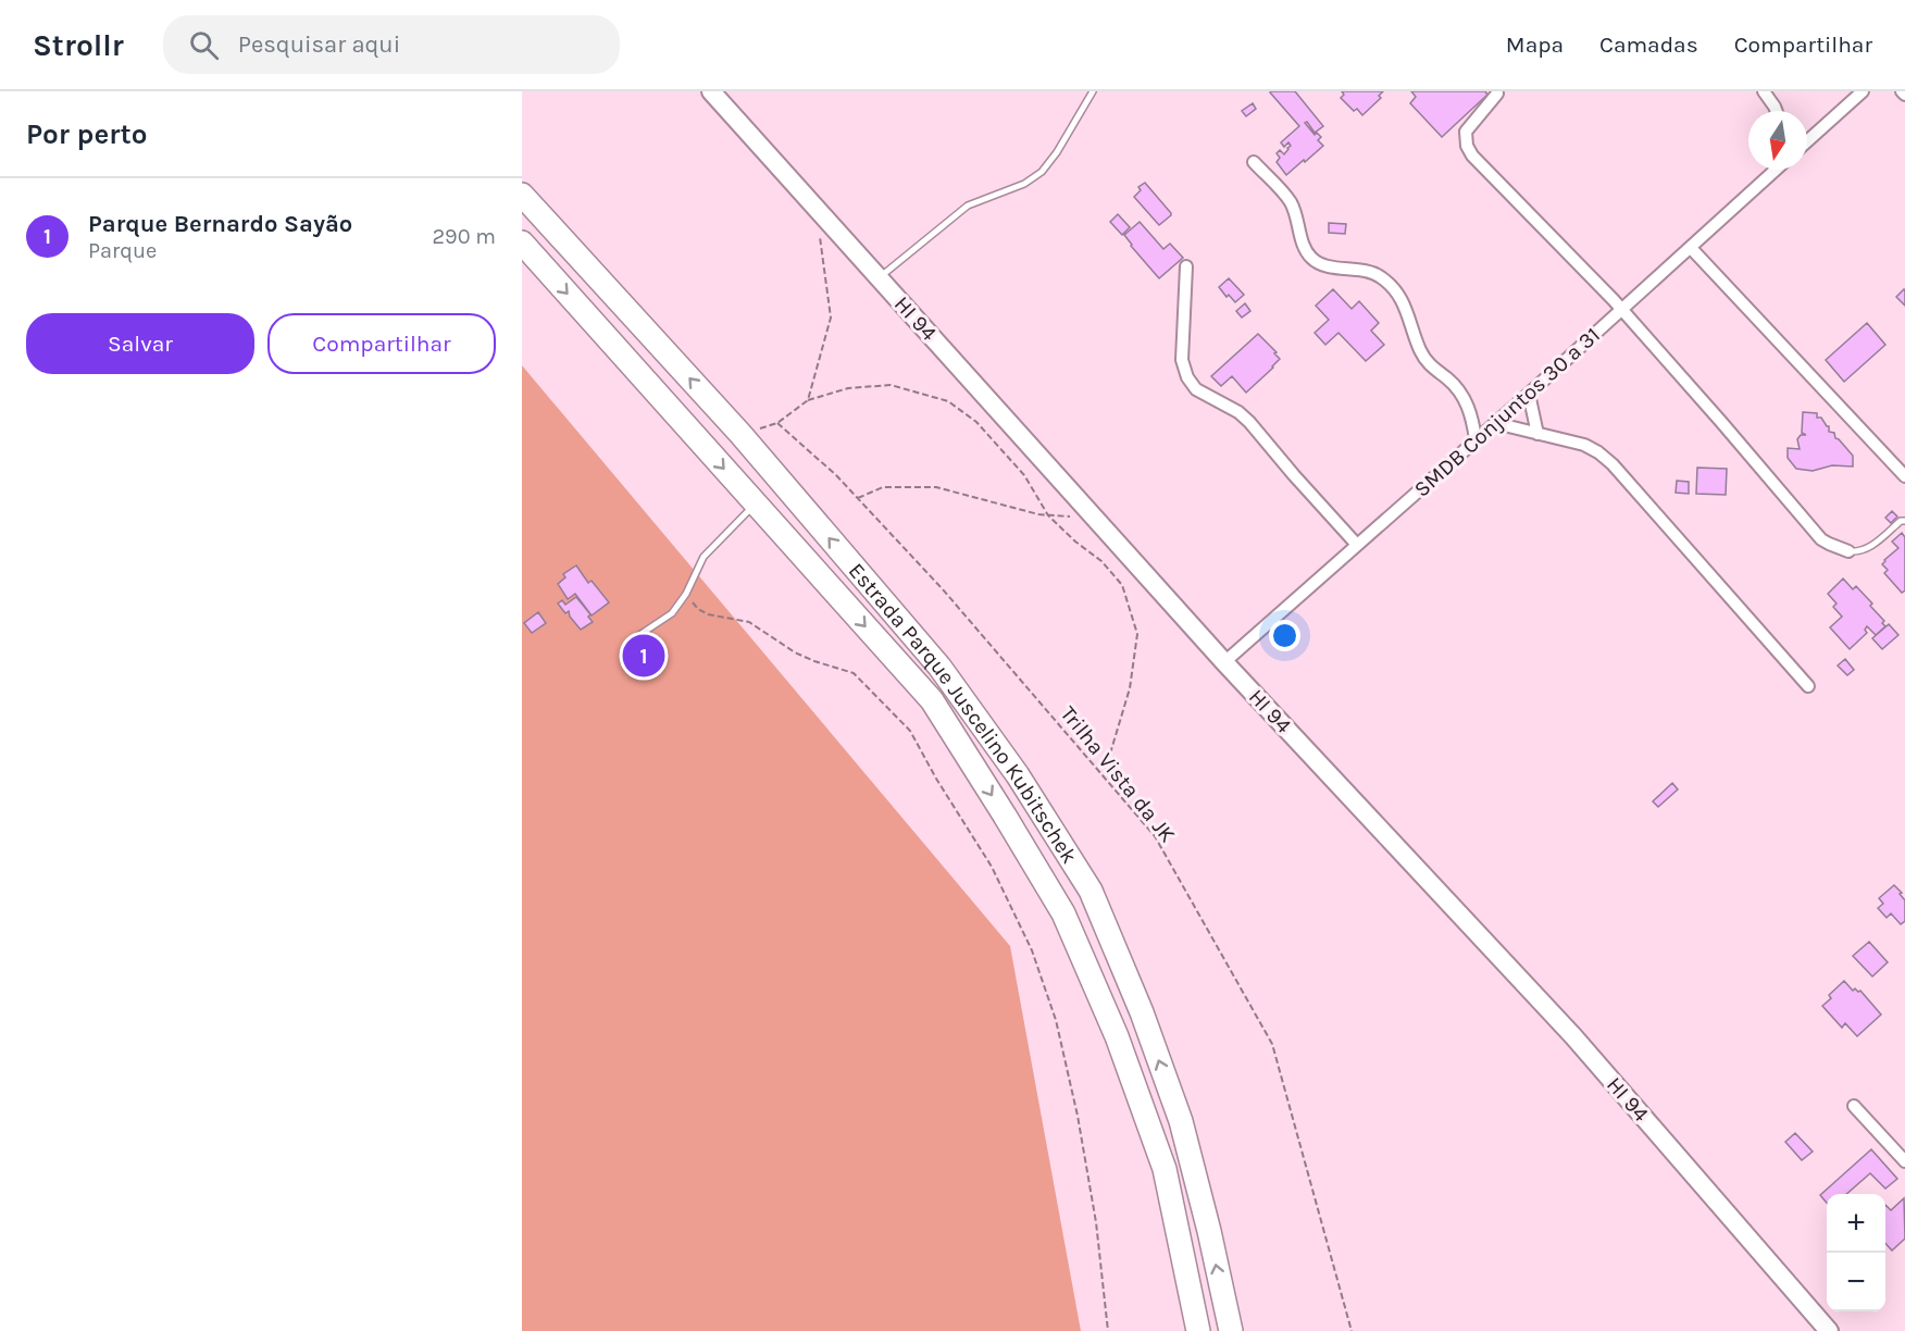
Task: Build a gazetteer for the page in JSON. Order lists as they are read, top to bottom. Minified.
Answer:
{"streets":{"highway":["Estrada Parque Juscelino Kubitschek"],"street":["HI 94","SMDB Conjuntos 30 a 31"],"path":["Trilha Vista da JK"]},"crossings":[["HI 94","SMDB Conjuntos 30 a 31"]],"north":"bottom","page":{"header":"Strollr","search":"Pesquisar aqui","nav":["Mapa","Camadas","Compartilhar"],"heading":"Por perto","list":[{"mark":"1","name":"Parque Bernardo Sayão","note":"Parque","value":"290 m"}],"buttons":["Salvar","Compartilhar"],"pins":"1","map_buttons":["+","−"]}}
